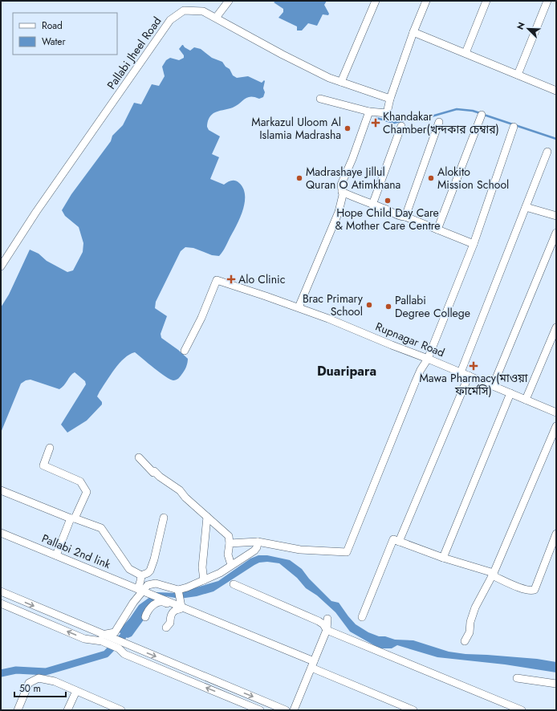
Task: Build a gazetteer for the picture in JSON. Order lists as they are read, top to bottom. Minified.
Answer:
{"streets":{"street":["Pallabi Jheel Road","Rupnagar Road","Pallabi 2nd link"]},"districts":["Duaripara"],"places":{"health":["Khandakar Chamber(খন্দকার চেম্বার)","Alo Clinic","Mawa Pharmacy(মাওয়া ফার্মেসি)"],"other":["Markazul Uloom Al Islamia Madrasha","Madrashaye Jillul Quran O Atimkhana","Alokito Mission School","Hope Child Day Care & Mother Care Centre","Brac Primary School","Pallabi Degree College"]},"legend":["Road","Water"],"scale_bar":"50 m","north":"top left"}
